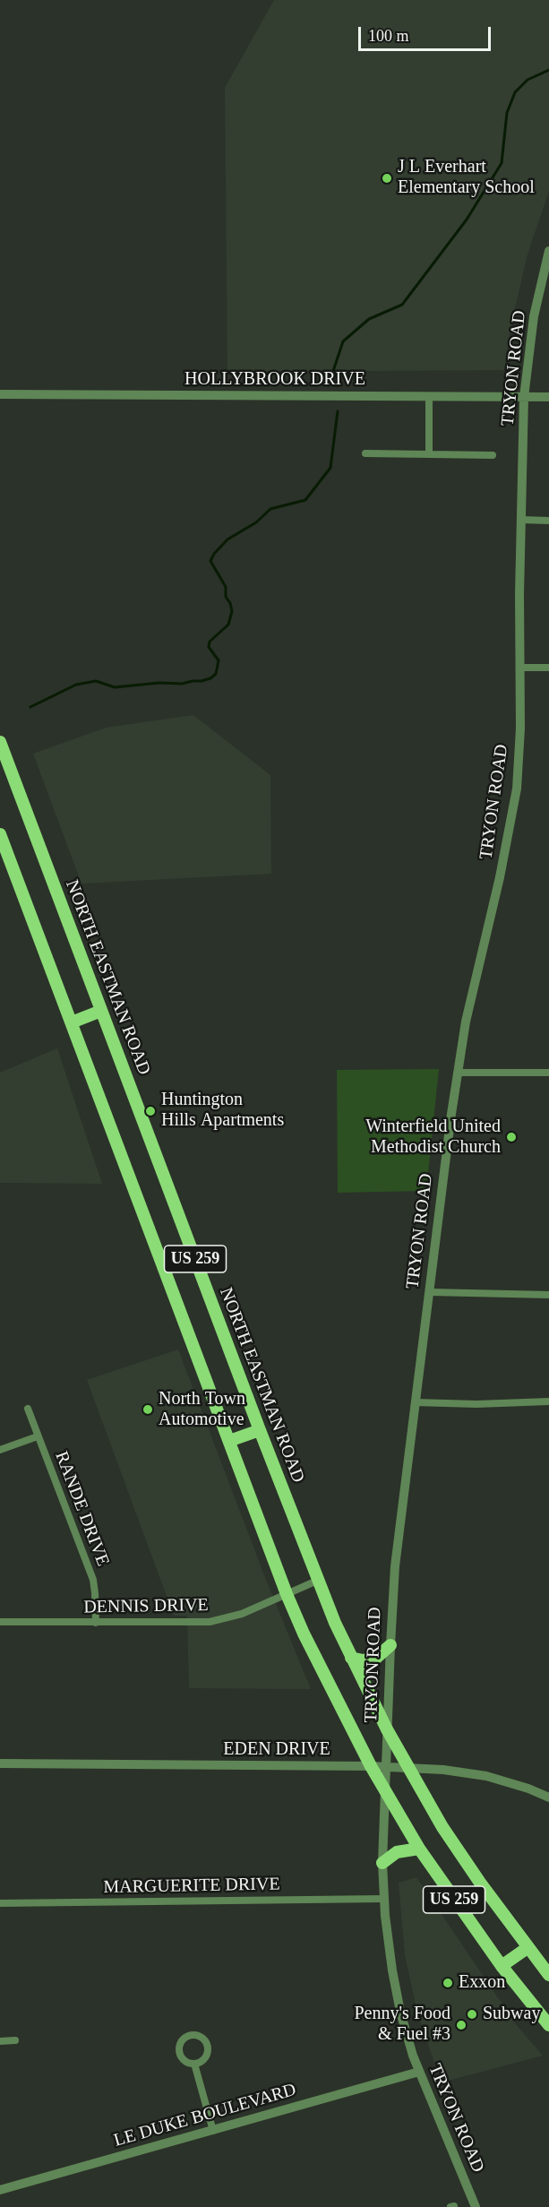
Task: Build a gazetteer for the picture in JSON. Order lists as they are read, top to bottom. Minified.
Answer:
{"streets":{"main road":["NORTH EASTMAN ROAD","US 259"],"street":["TRYON ROAD","HOLLYBROOK DRIVE","RANDE DRIVE","DENNIS DRIVE","EDEN DRIVE","MARGUERITE DRIVE","LE DUKE BOULEVARD"]},"crossings":[["TRYON ROAD","HOLLYBROOK DRIVE"],["TRYON ROAD","NORTH EASTMAN ROAD"],["TRYON ROAD","US 259"],["TRYON ROAD","EDEN DRIVE"],["TRYON ROAD","MARGUERITE DRIVE"],["TRYON ROAD","LE DUKE BOULEVARD"],["NORTH EASTMAN ROAD","DENNIS DRIVE"],["NORTH EASTMAN ROAD","EDEN DRIVE"],["US 259","DENNIS DRIVE"],["US 259","EDEN DRIVE"],["RANDE DRIVE","DENNIS DRIVE"]],"places":["J L Everhart Elementary School","Huntington Hills Apartments","Winterfield United Methodist Church","North Town Automotive","Exxon","Subway","Penny's Food & Fuel #3"],"scale_bar":"100 m"}
